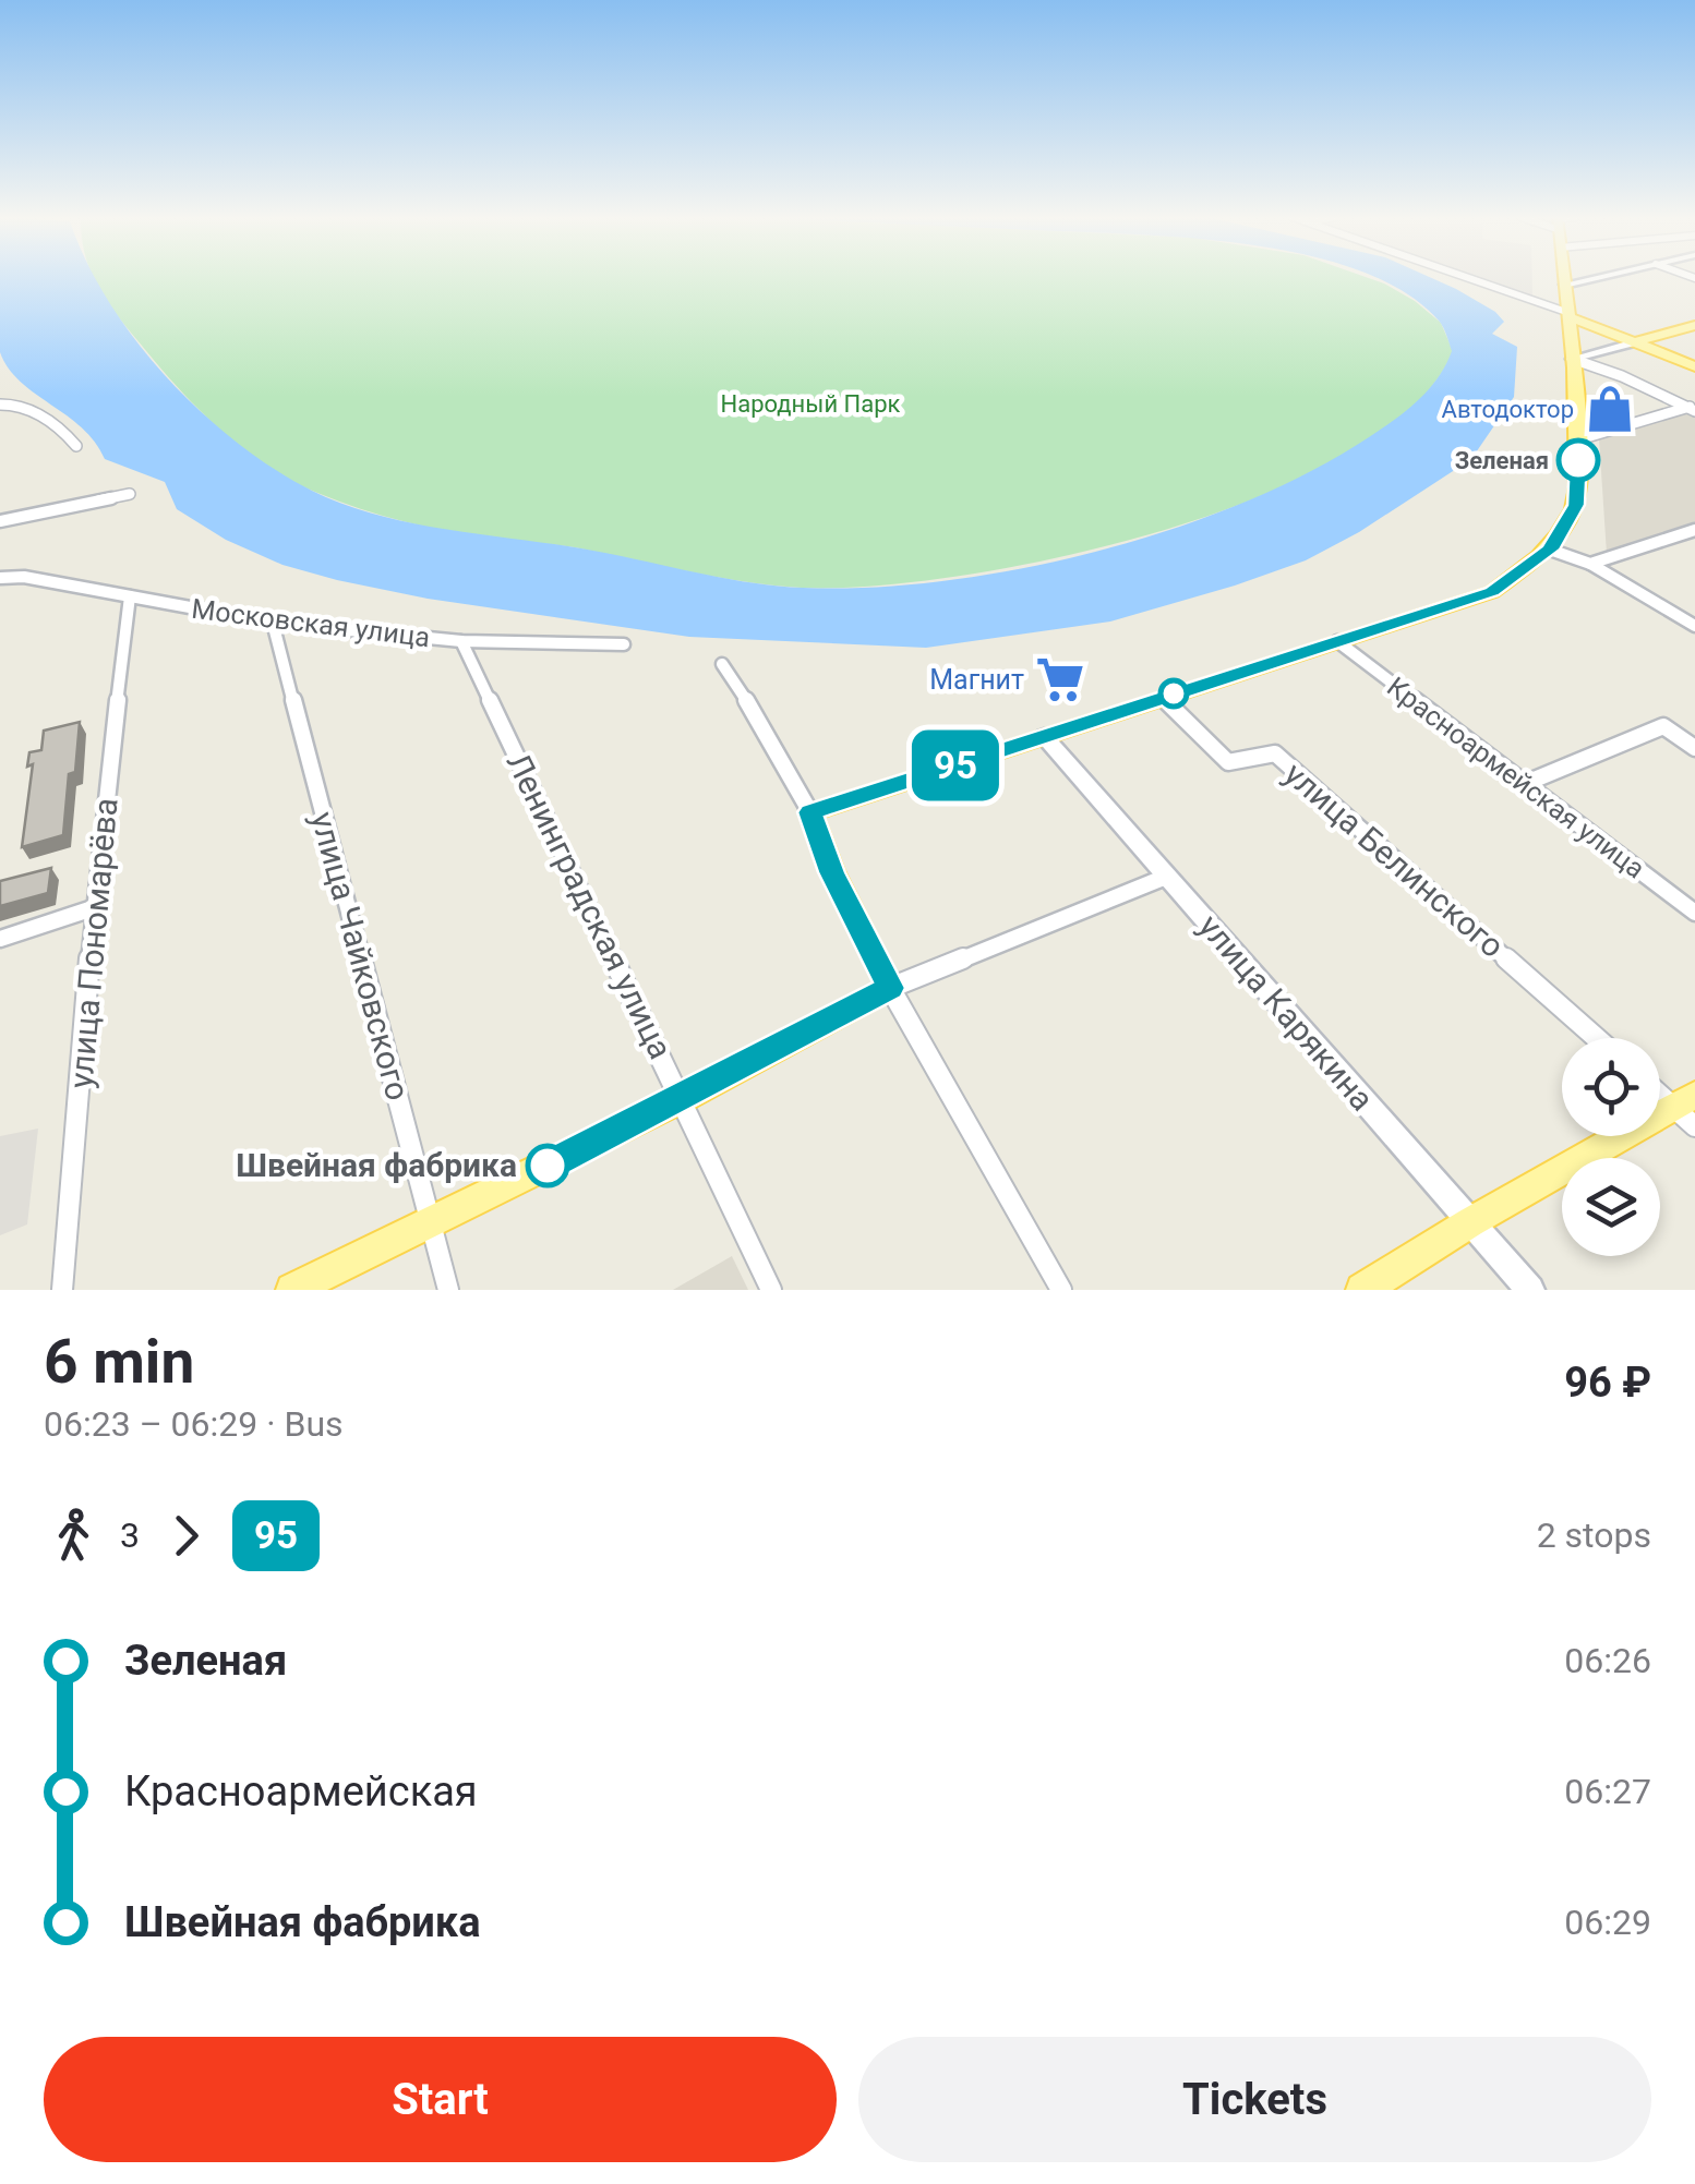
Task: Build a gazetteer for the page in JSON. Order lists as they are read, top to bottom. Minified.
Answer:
{"streets":{"main road":["улица Карякина"],"street":["Московская улица","Красноармейская улица","улица Белинского","Ленинградская улица","улица Пономарёва","улица Чайковского"]},"crossings":[["Московская улица","Ленинградская улица"],["Московская улица","улица Пономарёва"],["Московская улица","улица Чайковского"]],"parks":["Народный Парк"],"places":{"shop":["Автодоктор"],"other":["Зеленая","Швейная фабрика"],"supermarket":["Магнит"]},"lines":["bus line 95"],"page":{"on_map":"95","heading":["6 min","06:23 – 06:29 · Bus","96 ₽"],"legs":["3","95","2 stops"],"list":[{"name":"Зеленая","value":"06:26"},{"name":"Красноармейская","value":"06:27"},{"name":"Швейная фабрика","value":"06:29"}],"buttons":["Start","Tickets"]}}
